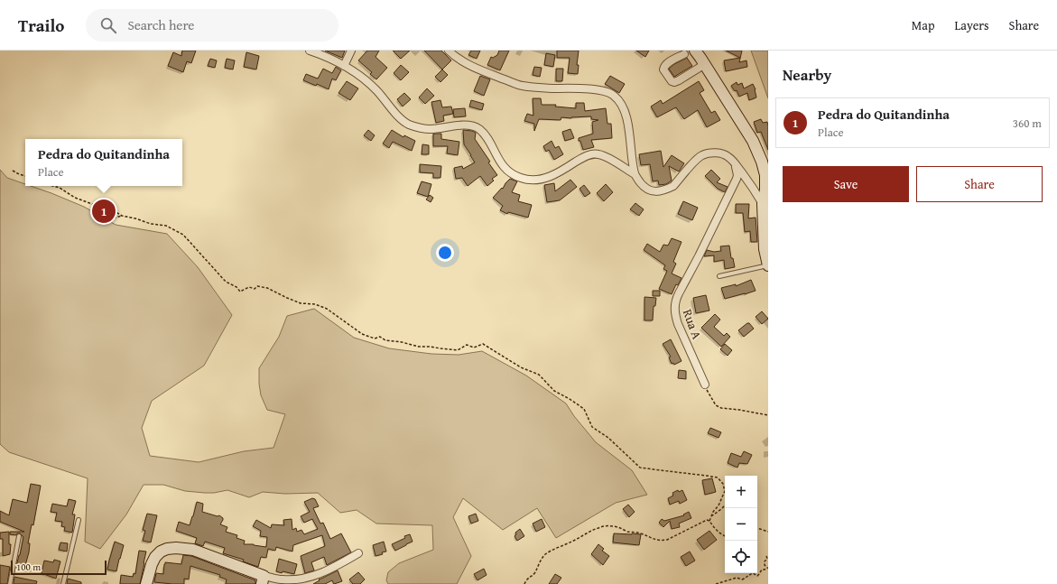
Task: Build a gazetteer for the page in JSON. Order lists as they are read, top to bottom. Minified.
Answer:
{"streets":{"street":["Rua A"]},"scale_bar":"100 m","page":{"header":"Trailo","search":"Search here","nav":["Map","Layers","Share"],"heading":"Nearby","list":[{"mark":"1","name":"Pedra do Quitandinha","note":"Place","value":"360 m"}],"popup":["Pedra do Quitandinha","Place"],"buttons":["Save","Share"],"pins":"1","map_buttons":["+","−"],"scale":"100 m"}}
